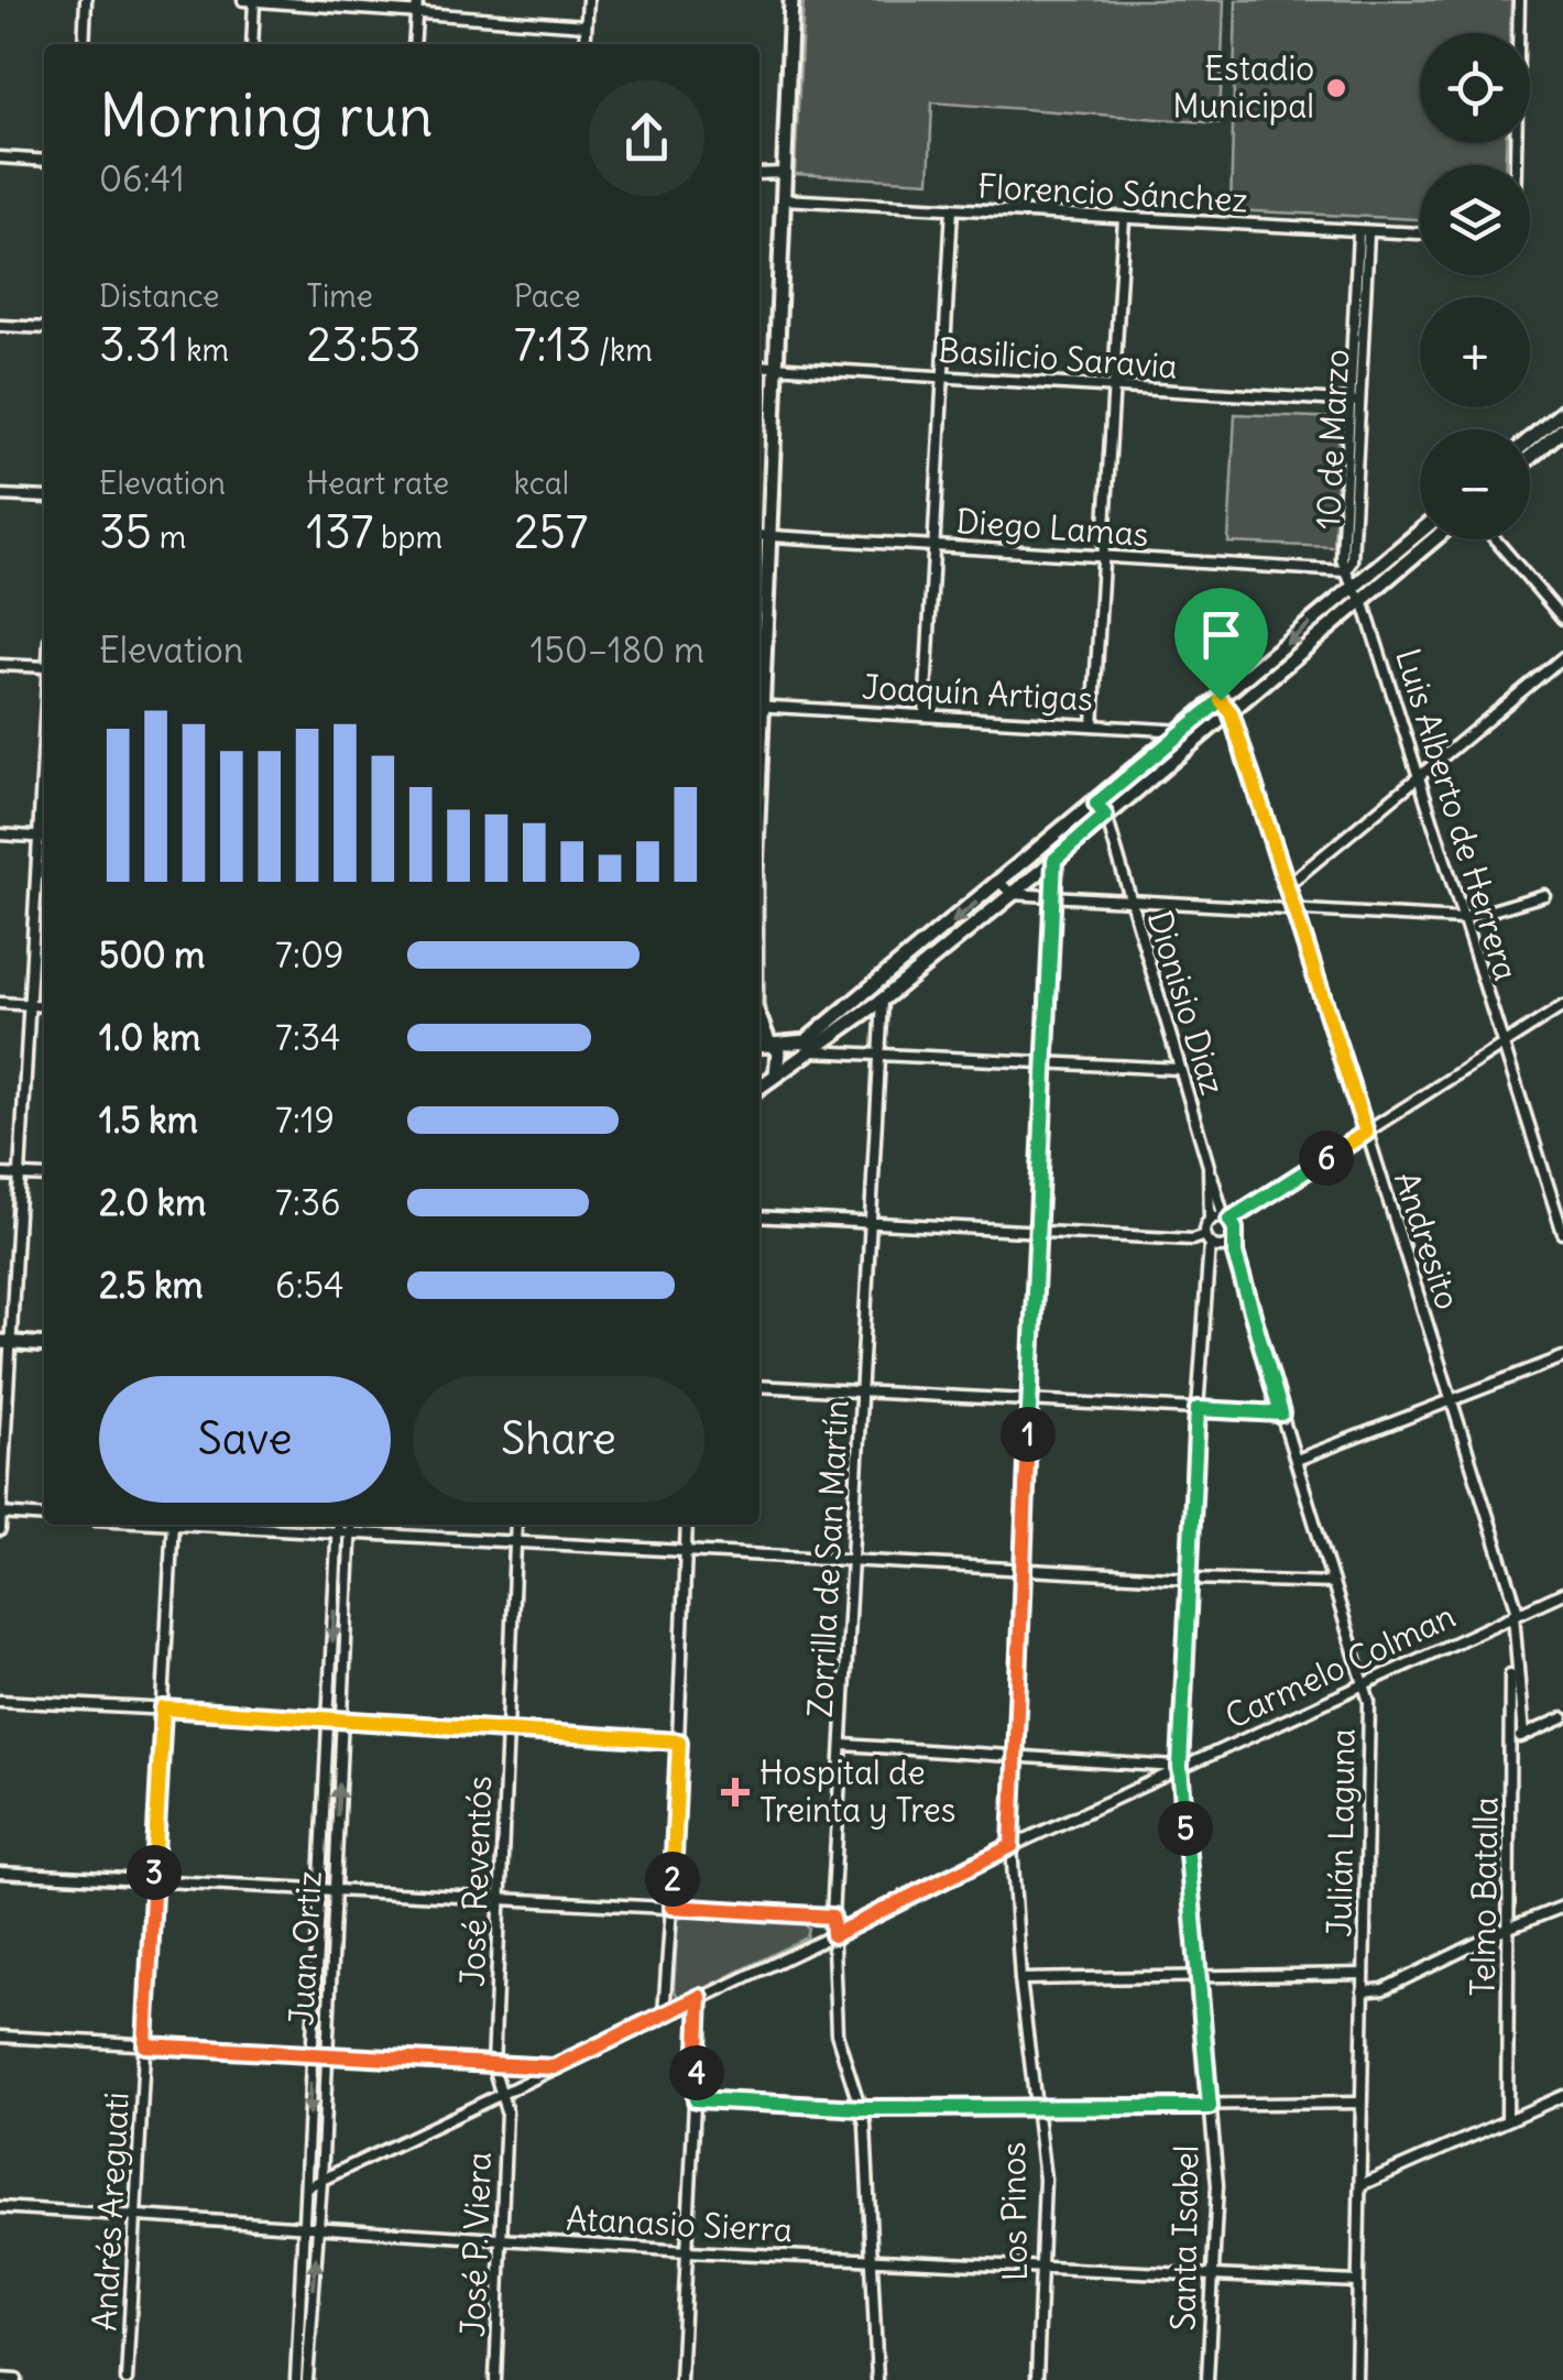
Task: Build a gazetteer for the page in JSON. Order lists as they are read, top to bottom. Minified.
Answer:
{"streets":{"street":["Florencio Sánchez","Basilicio Saravia","10 de Marzo","Diego Lamas","Joaquín Artigas","Luis Alberto de Herrera","Dionisio Diaz","Andresito","Zorrilla de San Martín","Carmelo Colman","Julián Laguna","José Reventós","Telmo Batalla","Juan Ortiz","Andrés Areguati","Los Pinos","Atanasio Sierra","Santa Isabel","José P. Viera"]},"crossings":[["Florencio Sánchez","10 de Marzo"],["Basilicio Saravia","10 de Marzo"],["10 de Marzo","Diego Lamas"],["10 de Marzo","Luis Alberto de Herrera"],["Diego Lamas","Luis Alberto de Herrera"],["Dionisio Diaz","Julián Laguna"],["Andresito","Carmelo Colman"],["Zorrilla de San Martín","Carmelo Colman"],["Zorrilla de San Martín","Atanasio Sierra"],["Carmelo Colman","Julián Laguna"],["Carmelo Colman","José Reventós"],["Carmelo Colman","Juan Ortiz"],["Carmelo Colman","Los Pinos"],["Carmelo Colman","Santa Isabel"],["Julián Laguna","Atanasio Sierra"],["José Reventós","José P. Viera"],["Juan Ortiz","Atanasio Sierra"],["Andrés Areguati","Atanasio Sierra"],["Los Pinos","Atanasio Sierra"],["Atanasio Sierra","Santa Isabel"],["Atanasio Sierra","José P. Viera"]],"places":{"other":["Estadio Municipal"],"health":["Hospital de Treinta y Tres"]},"page":{"map_buttons":["+","−"],"heading":["Morning run","06:41"],"stats":[["Distance","3.31 km"],["Time","23:53"],["Pace","7:13 /km"],["Elevation","35 m"],["Heart rate","137 bpm"],["kcal","257"]],"chart":["Elevation","150–180 m"],"list":[{"name":"500 m","note":"7:09"},{"name":"1.0 km","note":"7:34"},{"name":"1.5 km","note":"7:19"},{"name":"2.0 km","note":"7:36"},{"name":"2.5 km","note":"6:54"}],"pins":["6","1","5","3","2","4"],"buttons":["Save","Share"]}}
